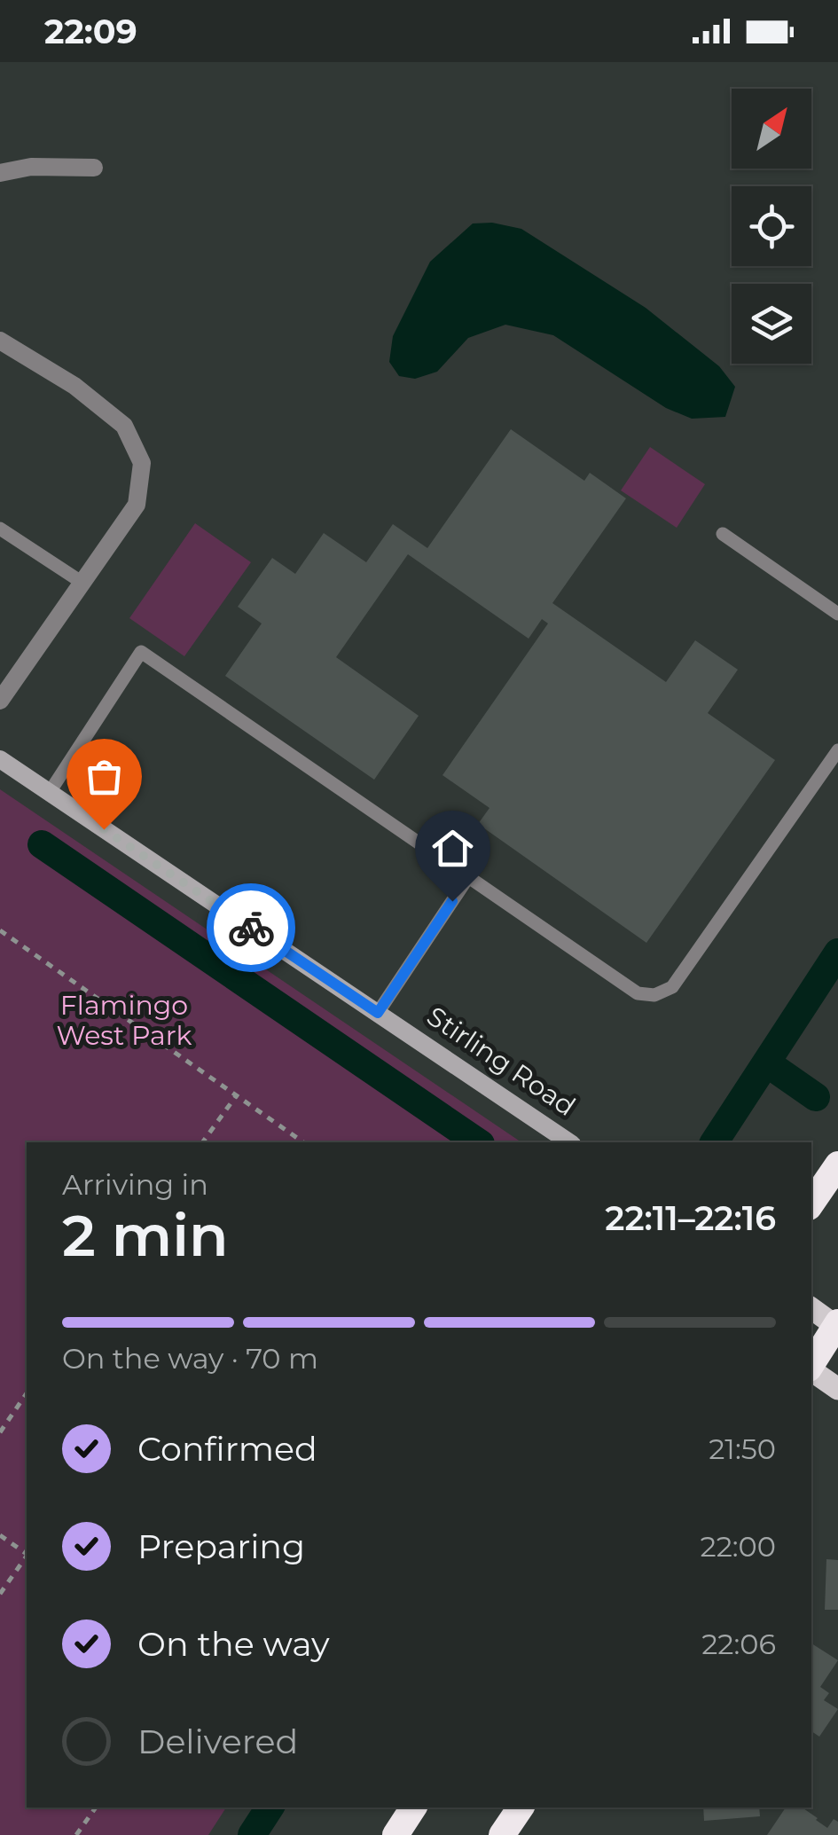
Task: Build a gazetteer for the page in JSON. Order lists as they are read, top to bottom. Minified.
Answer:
{"streets":{"street":["Stirling Road"]},"parks":["Flamingo West Park"],"north":"top right","page":{"status":"22:09","heading":["2 min","Arriving in","22:11–22:16"],"bar":"On the way · 70 m","list":[["Confirmed","21:50"],["Preparing","22:00"],["On the way","22:06"],"Delivered"]}}
